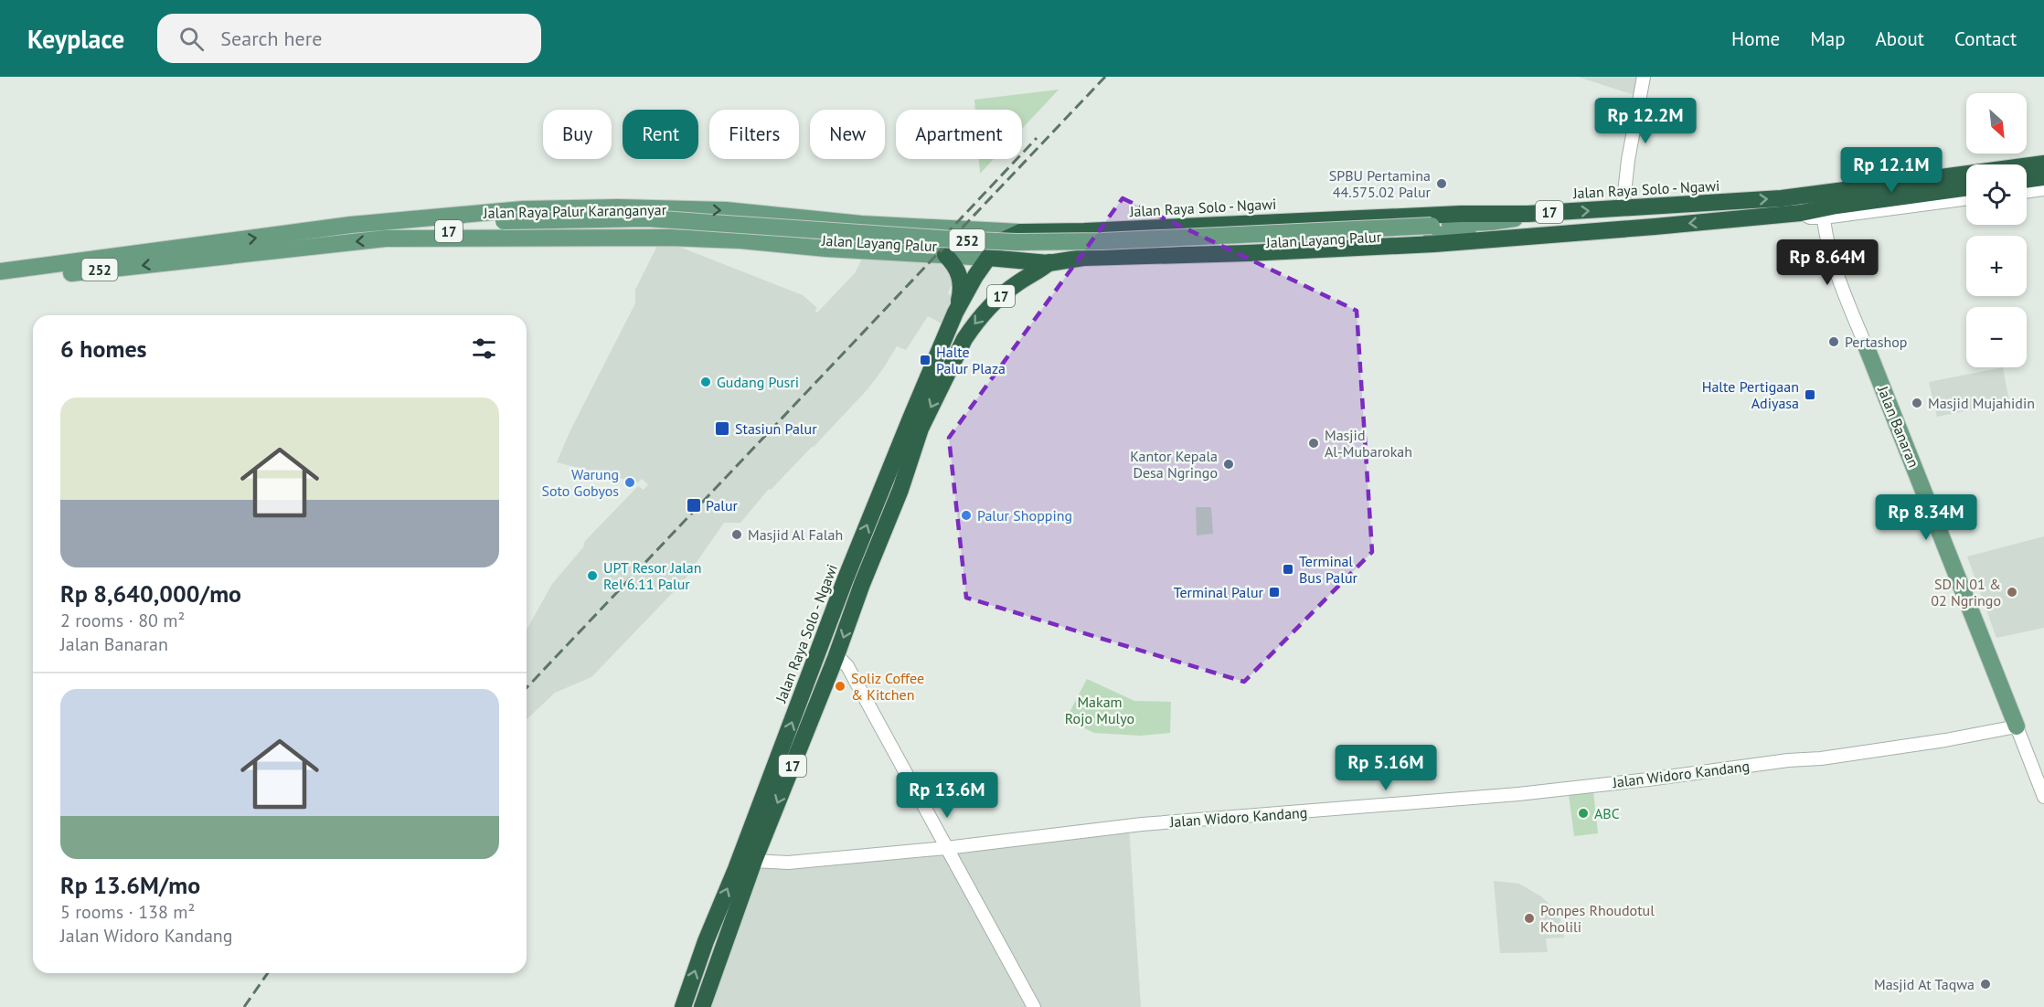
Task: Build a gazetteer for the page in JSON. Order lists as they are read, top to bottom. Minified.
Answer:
{"streets":{"highway":["Jalan Raya Solo - Ngawi","17"],"main road":["Jalan Raya Palur Karanganyar","Jalan Layang Palur","252","Jalan Banaran"],"street":["Jalan Widoro Kandang"]},"crossings":[["Jalan Raya Solo - Ngawi","Jalan Raya Palur Karanganyar"],["Jalan Raya Solo - Ngawi","Jalan Layang Palur"],["Jalan Raya Palur Karanganyar","Jalan Layang Palur"],["17","Jalan Layang Palur"],["17","Jalan Banaran"],["17","Jalan Widoro Kandang"],["Jalan Banaran","Jalan Widoro Kandang"]],"parks":["Makam Rojo Mulyo"],"places":{"other":["SPBU Pertamina 44.575.02 Palur","Pertashop","Gudang Pusri","Masjid Mujahidin","Masjid Al-Mubarokah","Kantor Kepala Desa Ngringo","Warung Soto Gobyos","Palur Shopping","Masjid Al Falah","UPT Resor Jalan Rel 6.11 Palur","SD N 01 & 02 Ngringo","Soliz Coffee & Kitchen","ABC","Ponpes Rhoudotul Kholili","Masjid At Taqwa"],"transit":["Halte Palur Plaza","Halte Pertigaan Adiyasa","Stasiun Palur","Palur","Terminal Bus Palur","Terminal Palur"]},"north":"bottom right","page":{"header":"Keyplace","search":"Search here","nav":["Home","Map","About","Contact"],"map_buttons":["+","−"],"price":["Rp 12.2M","Rp 12.1M","Rp 8.64M","Rp 8.34M","Rp 5.16M","Rp 13.6M"],"chip":["Buy","Rent","Filters","New","Apartment"],"heading":"6 homes","list":[{"name":"Rp 8,640,000/mo","note":"2 rooms · 80 m² · Jalan Banaran"},{"name":"Rp 13.6M/mo","note":"5 rooms · 138 m² · Jalan Widoro Kandang"}]}}
